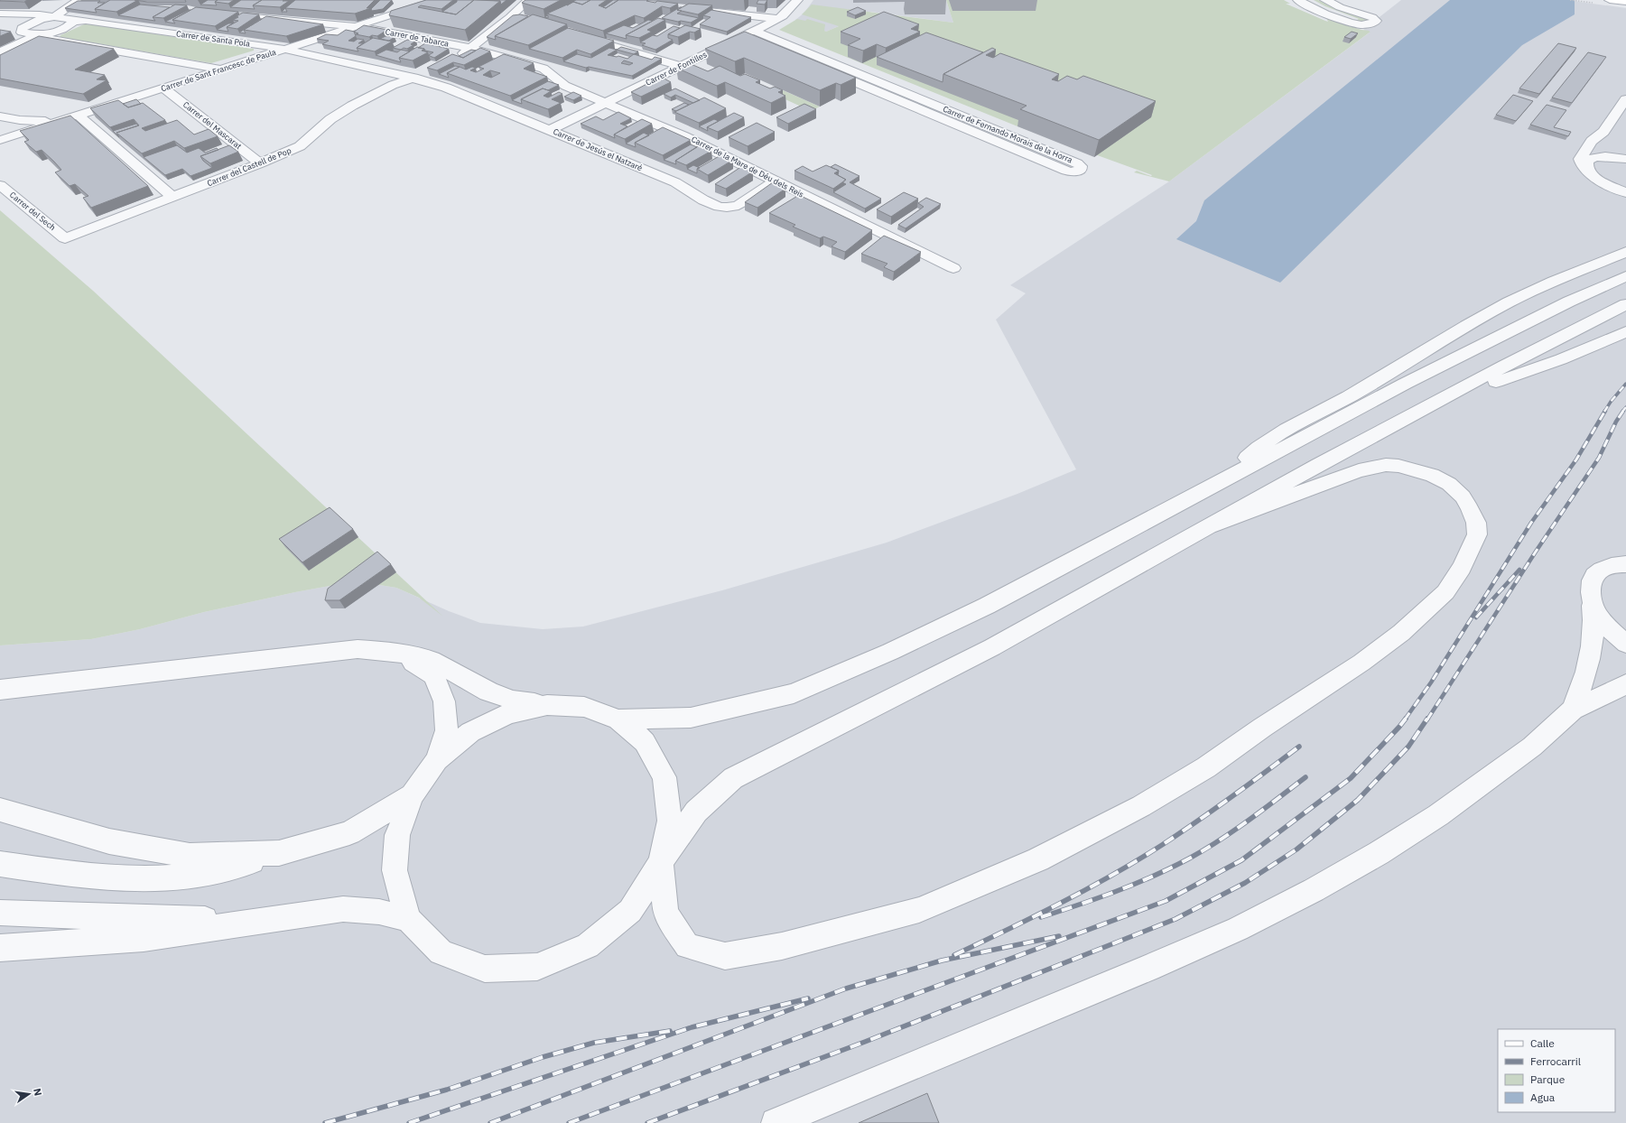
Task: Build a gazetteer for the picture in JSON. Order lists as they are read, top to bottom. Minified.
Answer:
{"streets":{"street":["Carrer de Tabarca","Carrer de Santa Pola","Carrer de Fontilles","Carrer de Sant Francesc de Paula","Carrer del Mascarat","Carrer de Fernando Morais de la Horra","Carrer de Jesús el Natzaré","Carrer del Castell de Pop","Carrer de la Mare de Déu dels Reis","Carrer del Sech"]},"crossings":[["Carrer de Tabarca","Carrer de Sant Francesc de Paula"],["Carrer de Tabarca","Carrer de la Mare de Déu dels Reis"],["Carrer de Santa Pola","Carrer de Sant Francesc de Paula"],["Carrer de Santa Pola","Carrer de Jesús el Natzaré"],["Carrer de Santa Pola","Carrer del Castell de Pop"],["Carrer de Fontilles","Carrer de Fernando Morais de la Horra"],["Carrer de Fontilles","Carrer de Jesús el Natzaré"],["Carrer de Fontilles","Carrer de la Mare de Déu dels Reis"],["Carrer de Sant Francesc de Paula","Carrer del Mascarat"],["Carrer del Mascarat","Carrer del Castell de Pop"],["Carrer de Jesús el Natzaré","Carrer del Castell de Pop"],["Carrer de Jesús el Natzaré","Carrer de la Mare de Déu dels Reis"],["Carrer del Castell de Pop","Carrer del Sech"]],"legend":["Calle","Ferrocarril","Parque","Agua"],"north":"right"}
